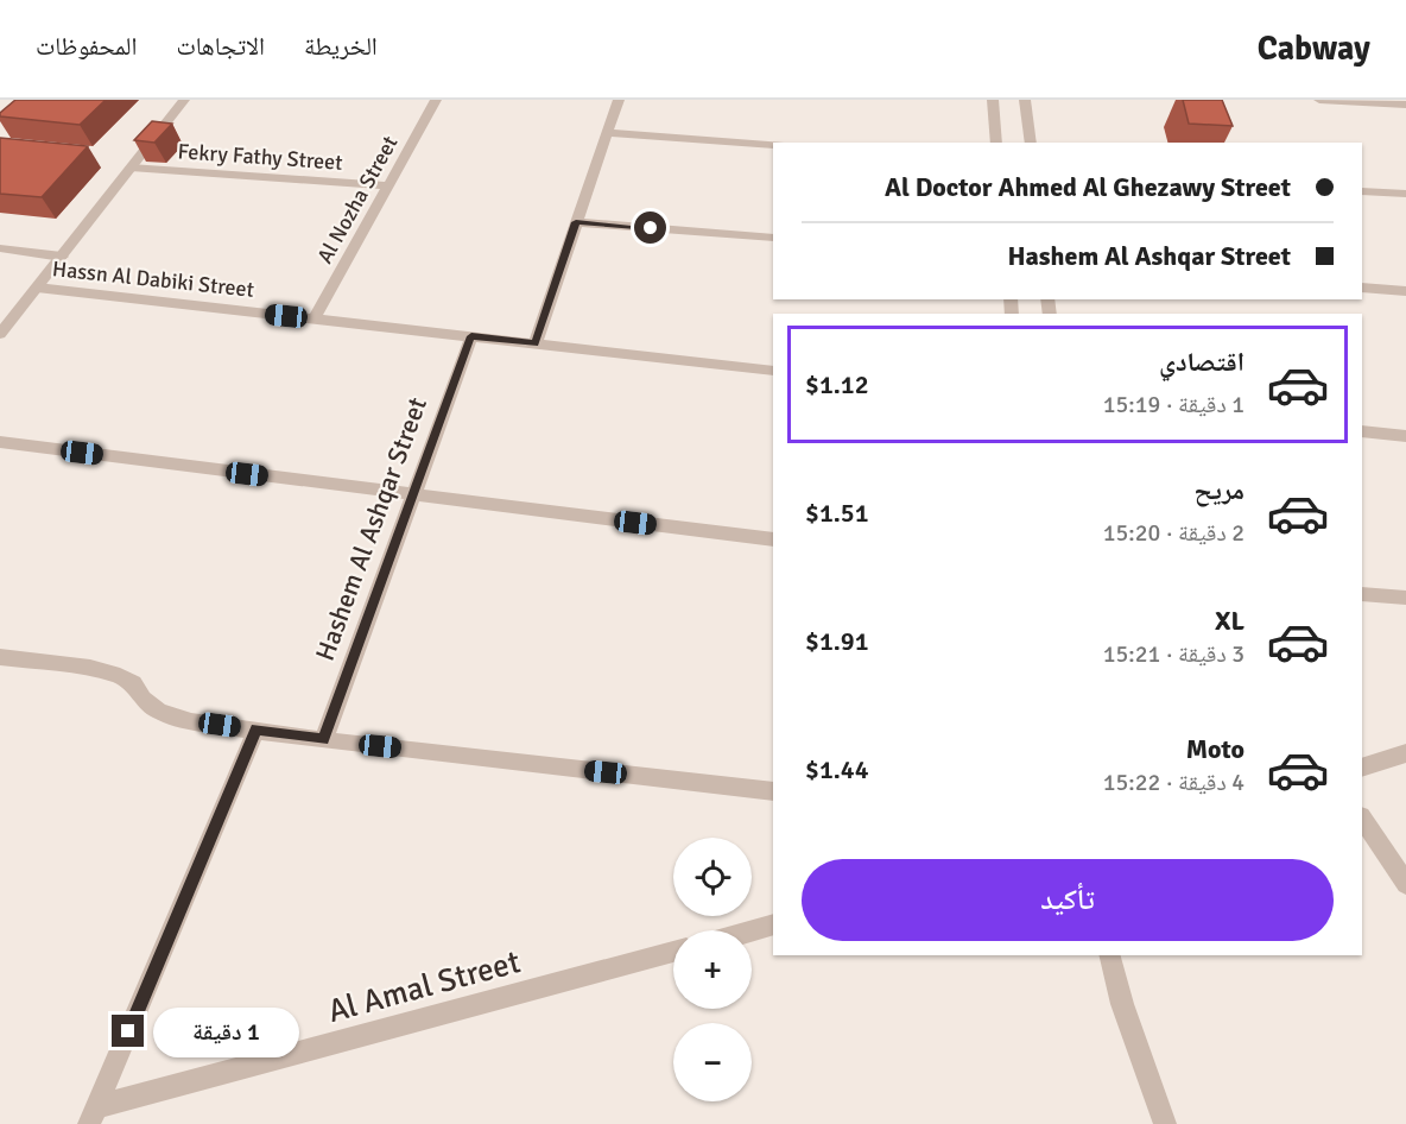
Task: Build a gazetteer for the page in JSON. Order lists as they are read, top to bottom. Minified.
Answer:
{"streets":{"street":["Fekry Fathy Street","Al Nozha Street","Hassn Al Dabiki Street","Hashem Al Ashqar Street","Al Amal Street"]},"crossings":[["Fekry Fathy Street","Al Nozha Street"],["Al Nozha Street","Hassn Al Dabiki Street"],["Hassn Al Dabiki Street","Hashem Al Ashqar Street"]],"page":{"header":"Cabway","nav":["الخريطة","الاتجاهات","المحفوظات"],"banner":["Al Doctor Ahmed Al Ghezawy Street","Hashem Al Ashqar Street"],"list":[{"name":"اقتصادي","note":"1 دقيقة · 15:19","value":"$1.12"},{"name":"مريح","note":"2 دقيقة · 15:20","value":"$1.51"},{"name":"XL","note":"3 دقيقة · 15:21","value":"$1.91"},{"name":"Moto","note":"4 دقيقة · 15:22","value":"$1.44"}],"map_buttons":["+","−"],"buttons":"تأكيد","bubble":"1 دقيقة"}}
